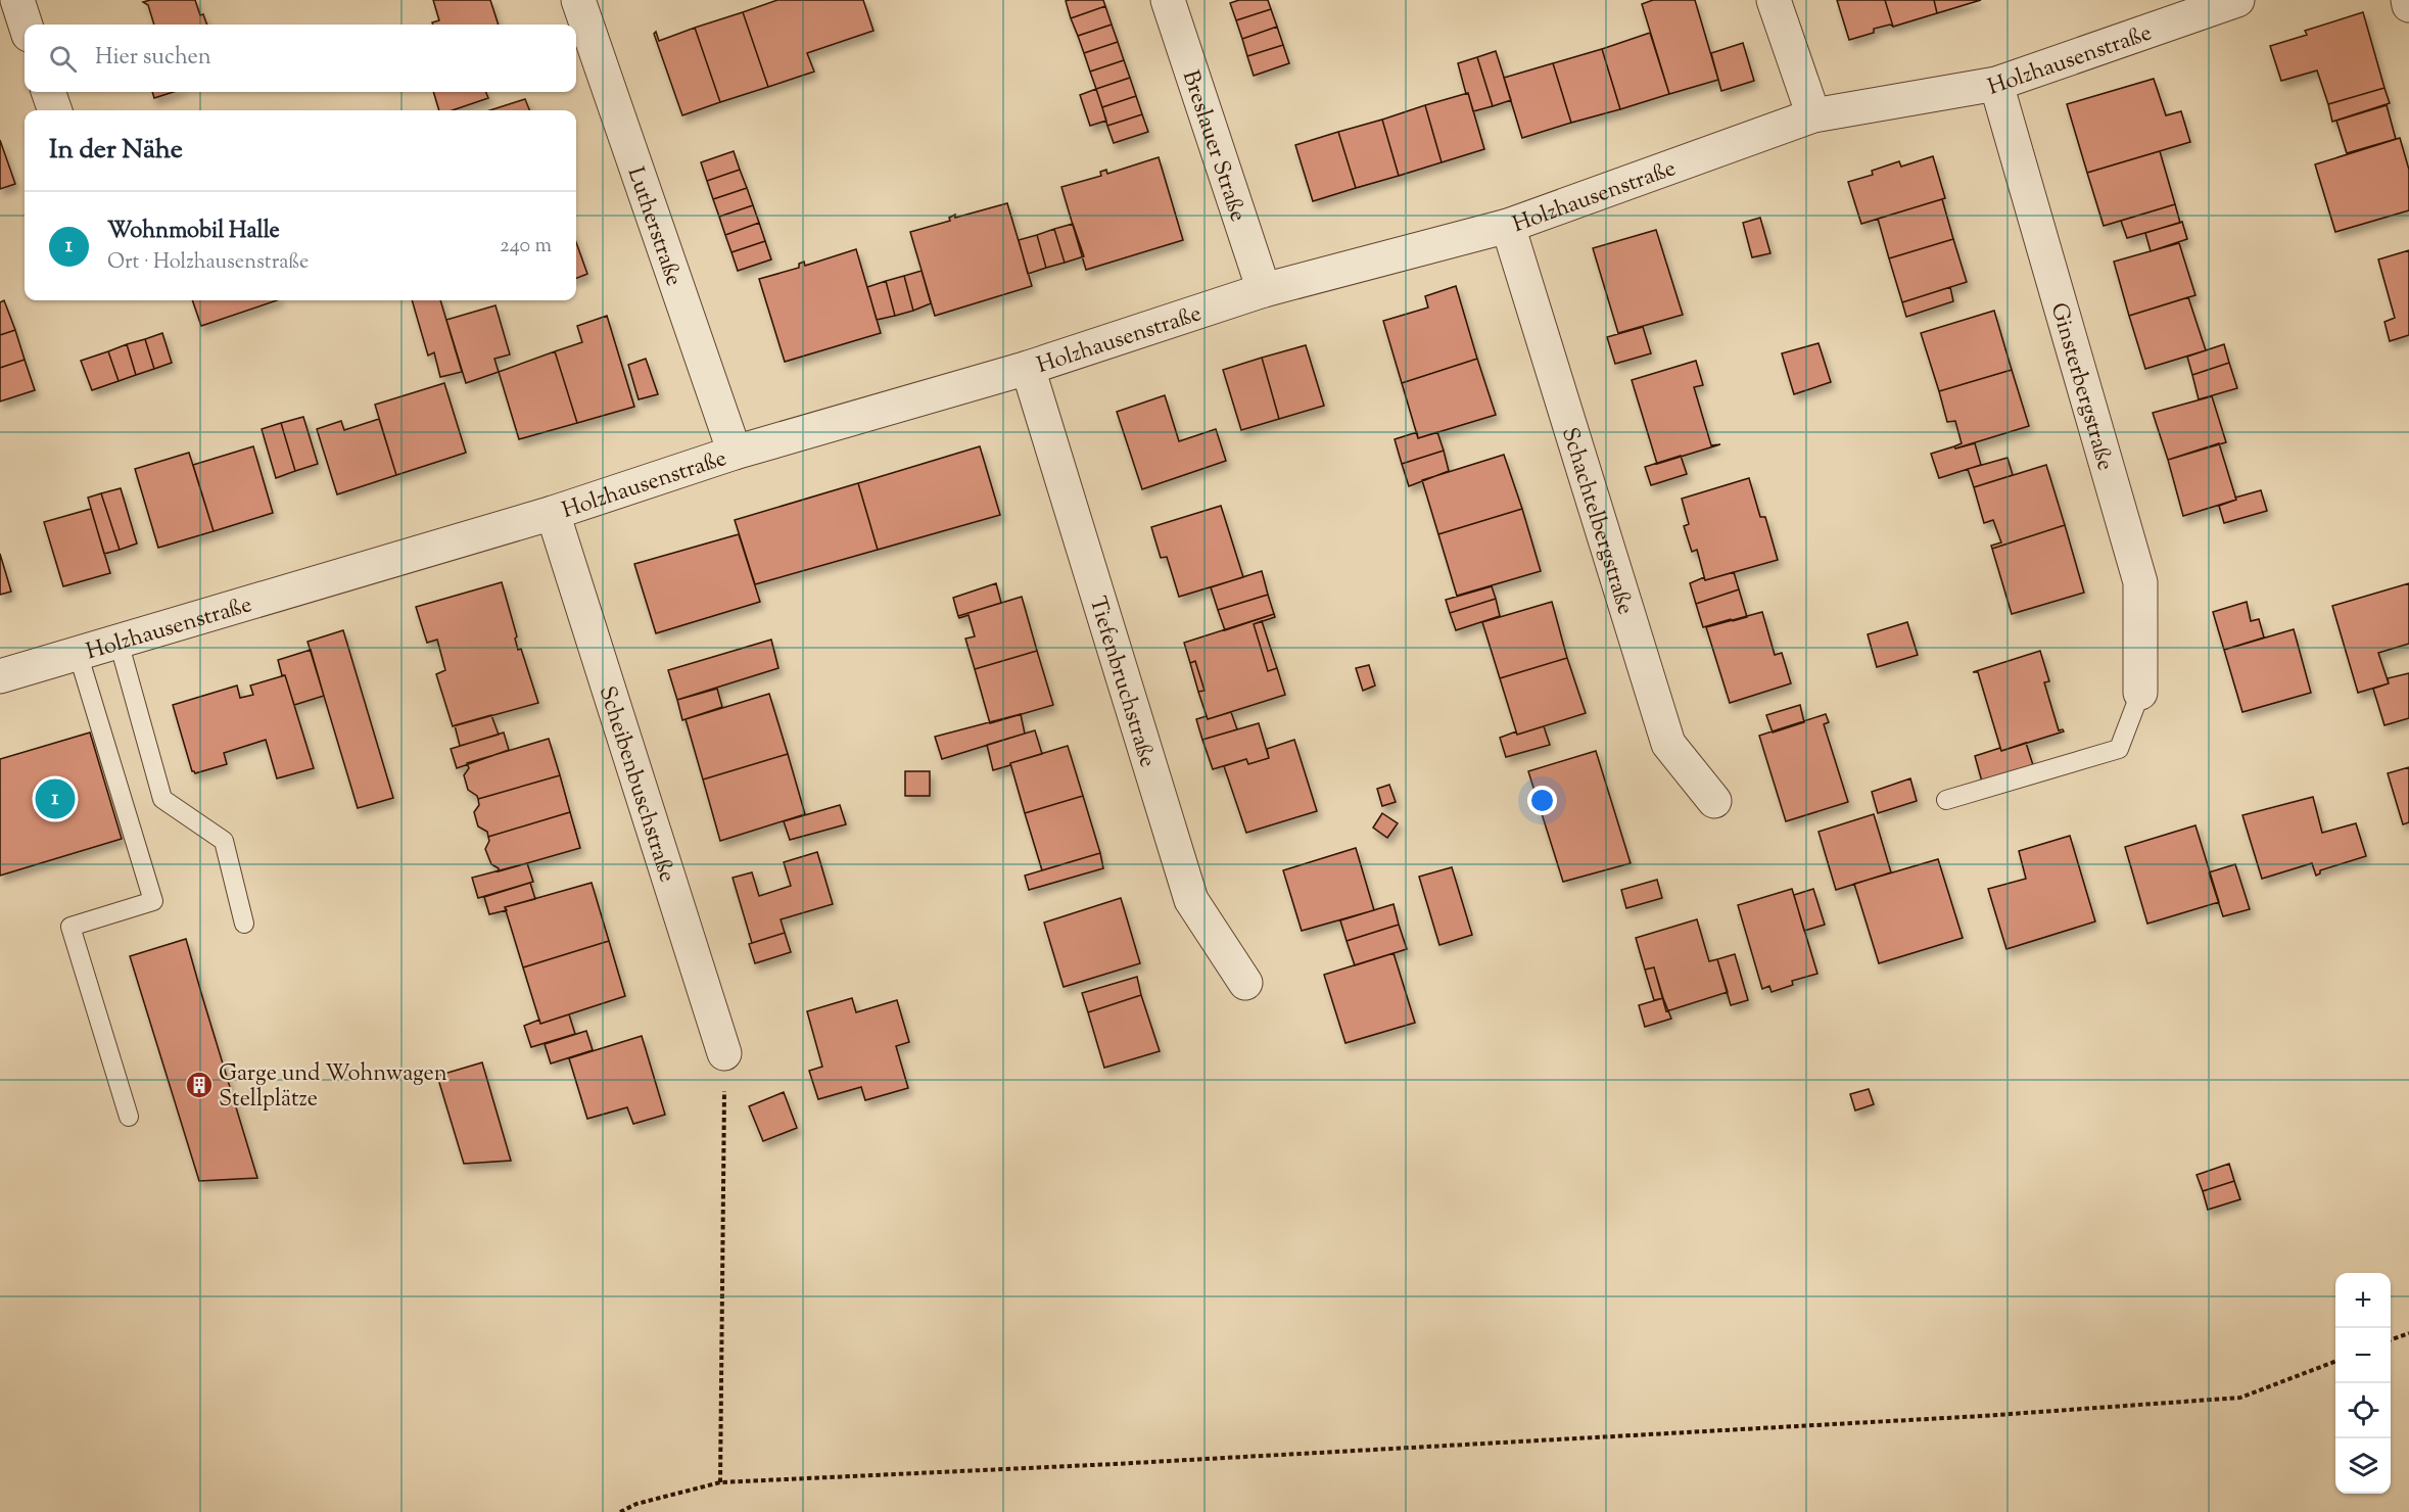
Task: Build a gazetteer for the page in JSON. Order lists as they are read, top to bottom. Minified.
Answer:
{"streets":{"street":["Holzhausenstraße","Breslauer Straße","Lutherstraße","Ginsterbergstraße","Schachtelbergstraße","Tiefenbruchstraße","Scheibenbuschstraße"]},"crossings":[["Holzhausenstraße","Breslauer Straße"],["Holzhausenstraße","Lutherstraße"],["Holzhausenstraße","Ginsterbergstraße"],["Holzhausenstraße","Schachtelbergstraße"],["Holzhausenstraße","Tiefenbruchstraße"],["Holzhausenstraße","Scheibenbuschstraße"]],"places":{"building":["Garge und Wohnwagen Stellplätze"]},"page":{"search":"Hier suchen","heading":"In der Nähe","list":[{"mark":"1","name":"Wohnmobil Halle","note":"Ort · Holzhausenstraße","value":"240 m"}],"pins":"1","map_buttons":["+","−"]}}
